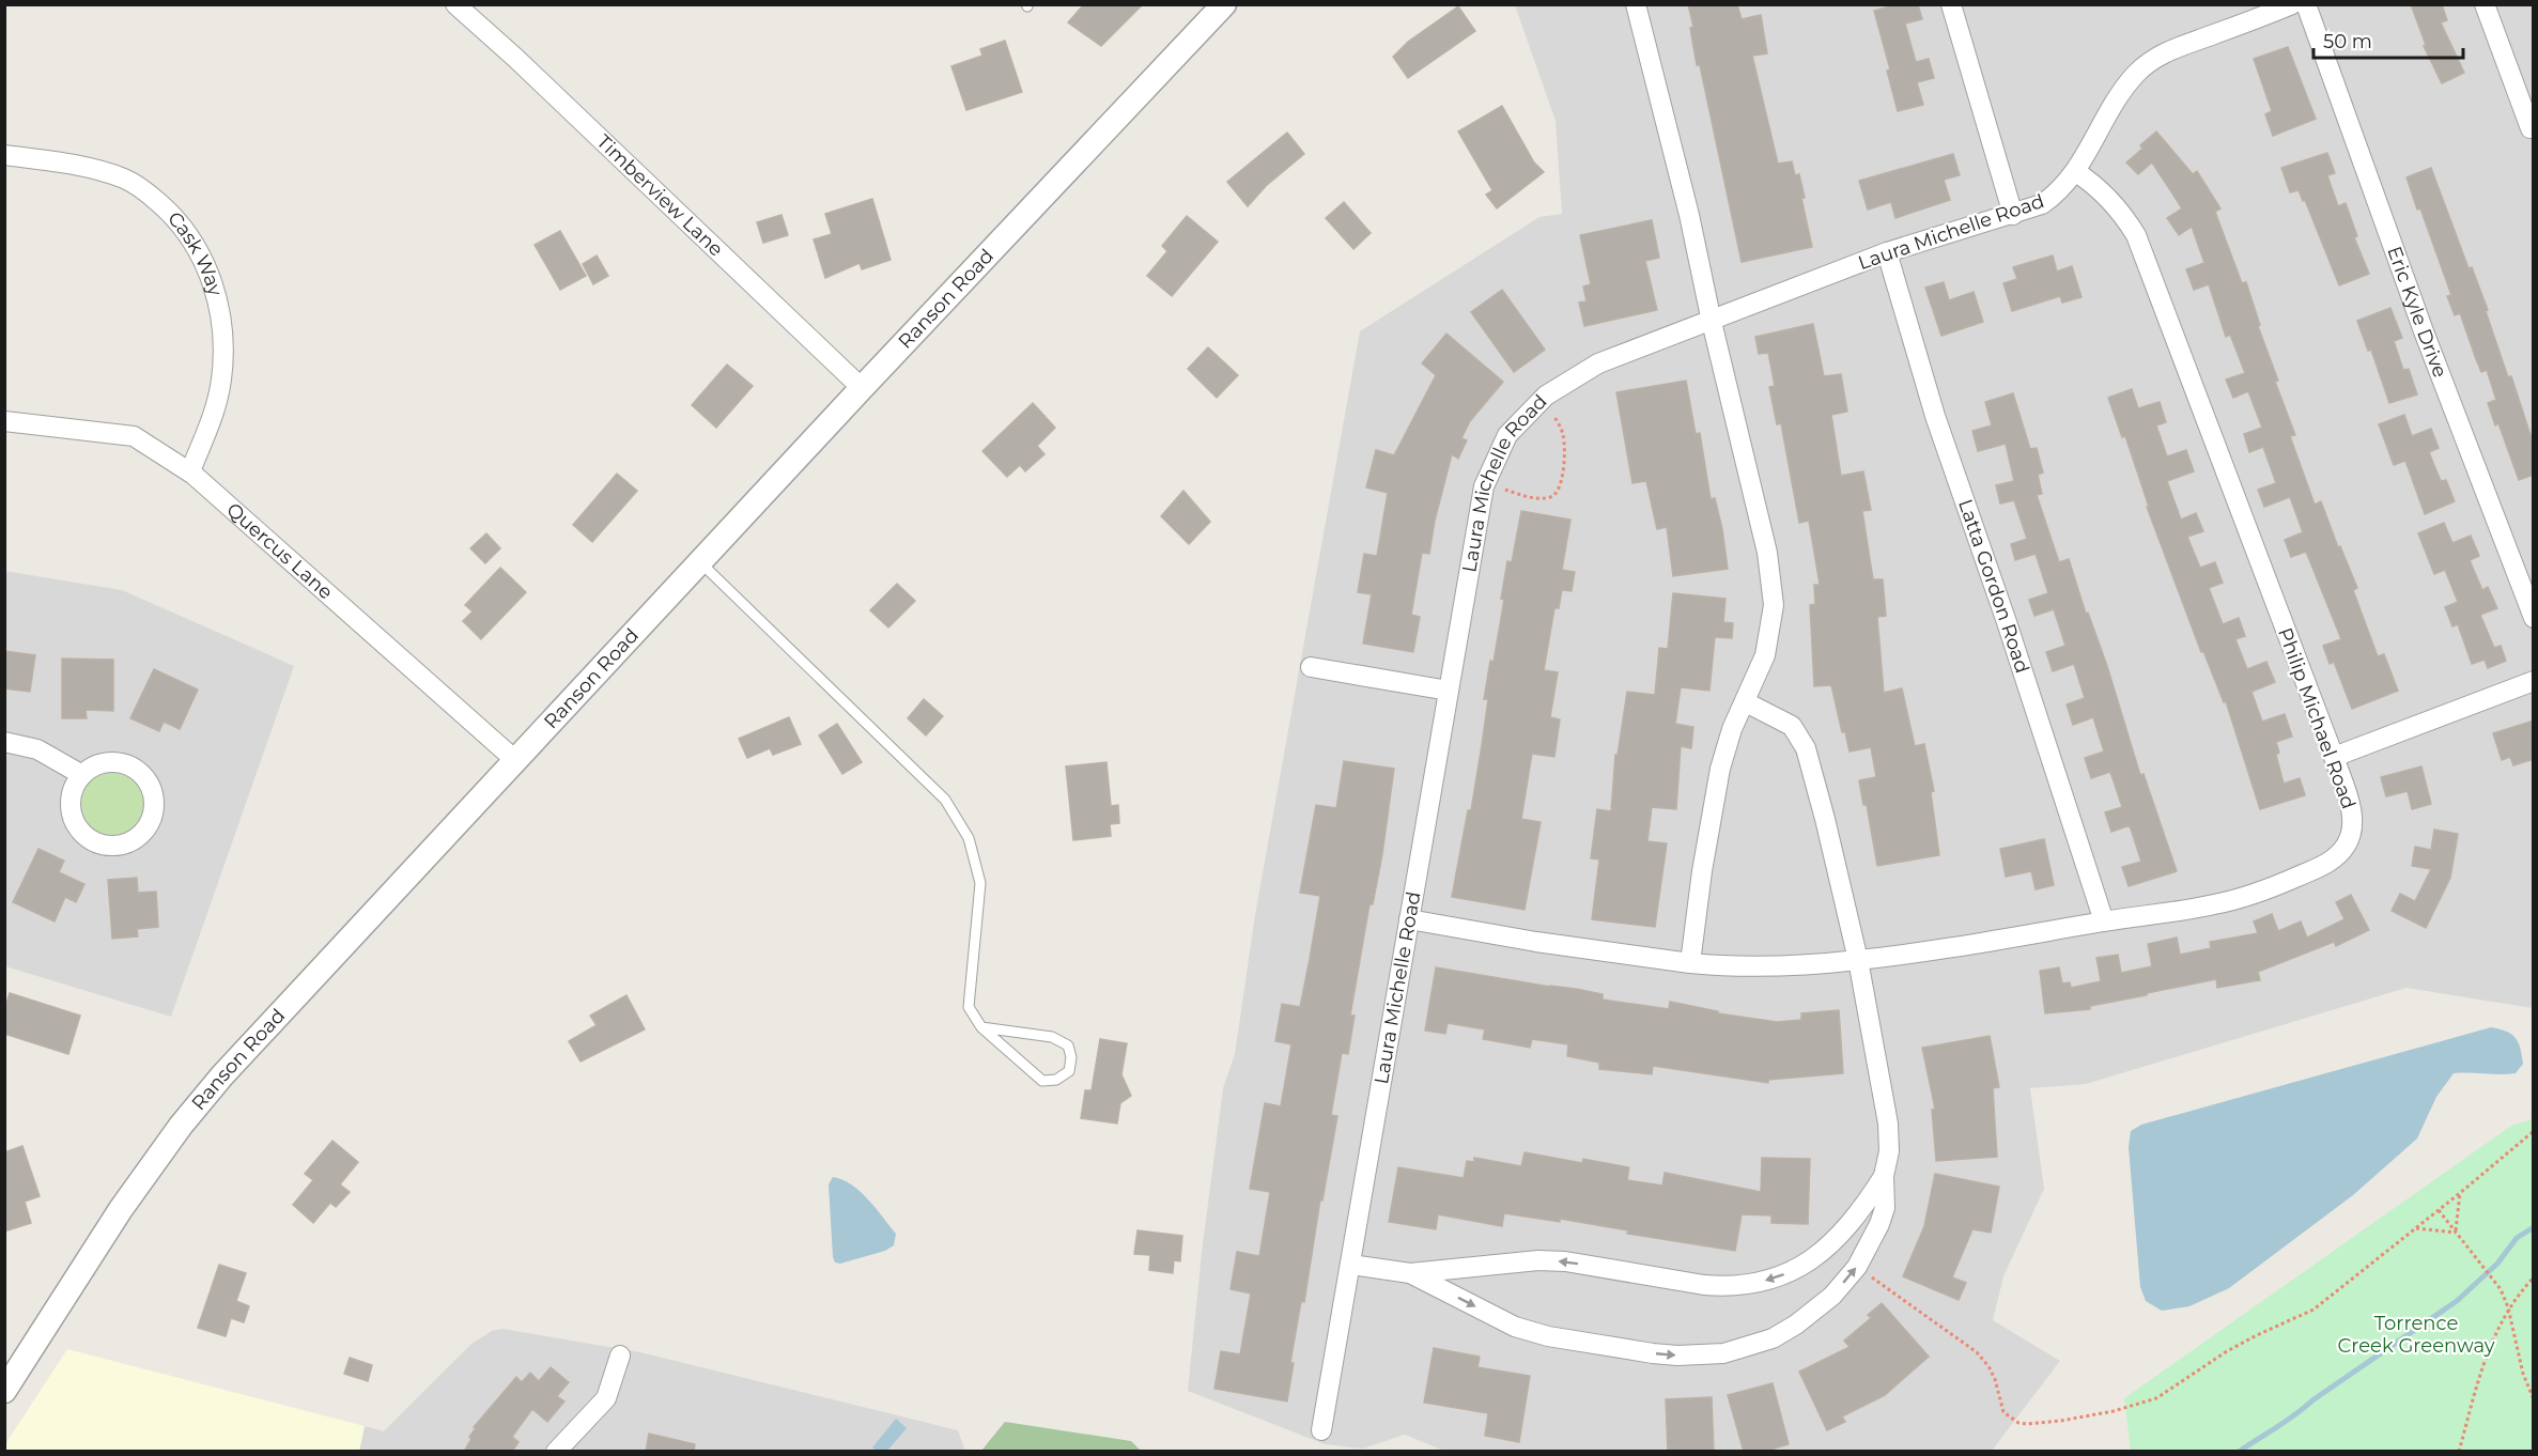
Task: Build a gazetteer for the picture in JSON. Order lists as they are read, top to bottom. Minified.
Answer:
{"streets":{"street":["Timberview Lane","Laura Michelle Road","Cask Way","Ranson Road","Eric Kyle Drive","Quercus Lane","Latta Gordon Road","Philip Michael Road"]},"crossings":[["Timberview Lane","Ranson Road"],["Laura Michelle Road","Latta Gordon Road"],["Laura Michelle Road","Philip Michael Road"],["Cask Way","Quercus Lane"],["Ranson Road","Quercus Lane"],["Latta Gordon Road","Philip Michael Road"]],"parks":["Torrence Creek Greenway"],"scale_bar":"50 m"}
